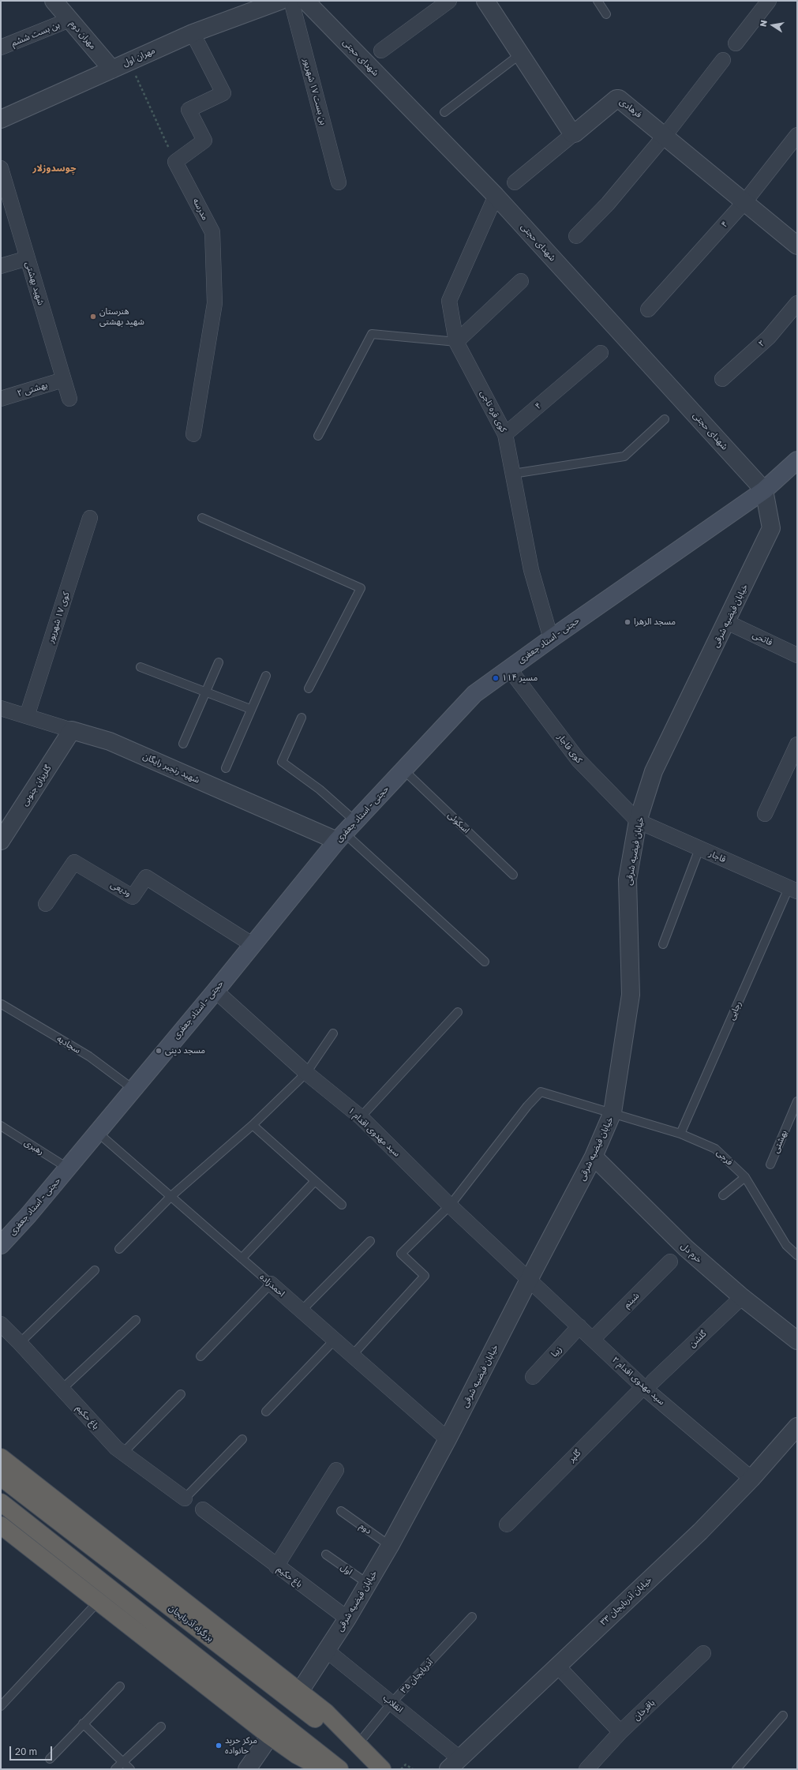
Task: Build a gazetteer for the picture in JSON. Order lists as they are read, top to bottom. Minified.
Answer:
{"streets":{"highway":["بزرگراه آذربایجان"],"main road":["حجتی - استاد جعفری"],"street":["بن بست ششم","مهران دوم","مهران اول","شهدای حجتی","بن بست ۱۷ شهریور","فرهادی","مدرسه","۴","شهید بهشتی","۲","بهشتی ۲","کوی قره تاجی","خیابان فیضیه شرقی","کوی ۱۷ شهریور","فاتحی","کوی قاجار","شهید رنجبر رایگان","گلریزان جنوبی","قاجار","ودیعی","سید مهدوی اقدام ۱","خرم دل","احمدزاده","شبنم","گلشن","زیبا","سید مهدوی اقدام ۲","باغ حکیم","گلپر","خیابان آذربایجان ۳۳","انقلاب","باقرخان"],"lane":["اسکوئی","رجایی","سجادیه","بهشتی","رهبری","فرجی","دوم","اول","آذربایجان ۳۵"]},"crossings":[["بن بست ششم","مهران دوم"],["مهران دوم","مهران اول"],["شهدای حجتی","کوی قره تاجی"],["شهدای حجتی","خیابان فیضیه شرقی"],["شهدای حجتی","حجتی - استاد جعفری"],["فرهادی","۴"],["۴","کوی قره تاجی"],["شهید بهشتی","بهشتی ۲"],["کوی قره تاجی","حجتی - استاد جعفری"],["خیابان فیضیه شرقی","فاتحی"],["خیابان فیضیه شرقی","حجتی - استاد جعفری"],["خیابان فیضیه شرقی","کوی قاجار"],["خیابان فیضیه شرقی","قاجار"],["خیابان فیضیه شرقی","سید مهدوی اقدام ۱"],["خیابان فیضیه شرقی","فرجی"],["خیابان فیضیه شرقی","خرم دل"],["خیابان فیضیه شرقی","احمدزاده"],["خیابان فیضیه شرقی","سید مهدوی اقدام ۲"],["خیابان فیضیه شرقی","باغ حکیم"],["خیابان فیضیه شرقی","دوم"],["خیابان فیضیه شرقی","اول"],["خیابان فیضیه شرقی","انقلاب"],["کوی ۱۷ شهریور","شهید رنجبر رایگان"],["حجتی - استاد جعفری","کوی قاجار"],["حجتی - استاد جعفری","شهید رنجبر رایگان"],["حجتی - استاد جعفری","اسکوئی"],["حجتی - استاد جعفری","ودیعی"],["حجتی - استاد جعفری","سجادیه"],["حجتی - استاد جعفری","سید مهدوی اقدام ۱"],["حجتی - استاد جعفری","رهبری"],["حجتی - استاد جعفری","احمدزاده"],["کوی قاجار","قاجار"],["شهید رنجبر رایگان","گلریزان جنوبی"],["قاجار","رجایی"],["رجایی","فرجی"],["سید مهدوی اقدام ۱","فرجی"],["سید مهدوی اقدام ۱","سید مهدوی اقدام ۲"],["خرم دل","گلشن"],["شبنم","سید مهدوی اقدام ۲"],["گلشن","سید مهدوی اقدام ۲"],["گلشن","گلپر"],["زیبا","سید مهدوی اقدام ۲"],["سید مهدوی اقدام ۲","گلپر"],["سید مهدوی اقدام ۲","خیابان آذربایجان ۳۳"],["خیابان آذربایجان ۳۳","انقلاب"],["آذربایجان ۳۵","انقلاب"]],"districts":["چوسدوزلار"],"places":["هنرستان شهید بهشتی","مسجد الزهرا","مسیر ۱۱۴","مسجد دینی","مرکز خرید خانواده"],"scale_bar":"20 m","north":"left"}
